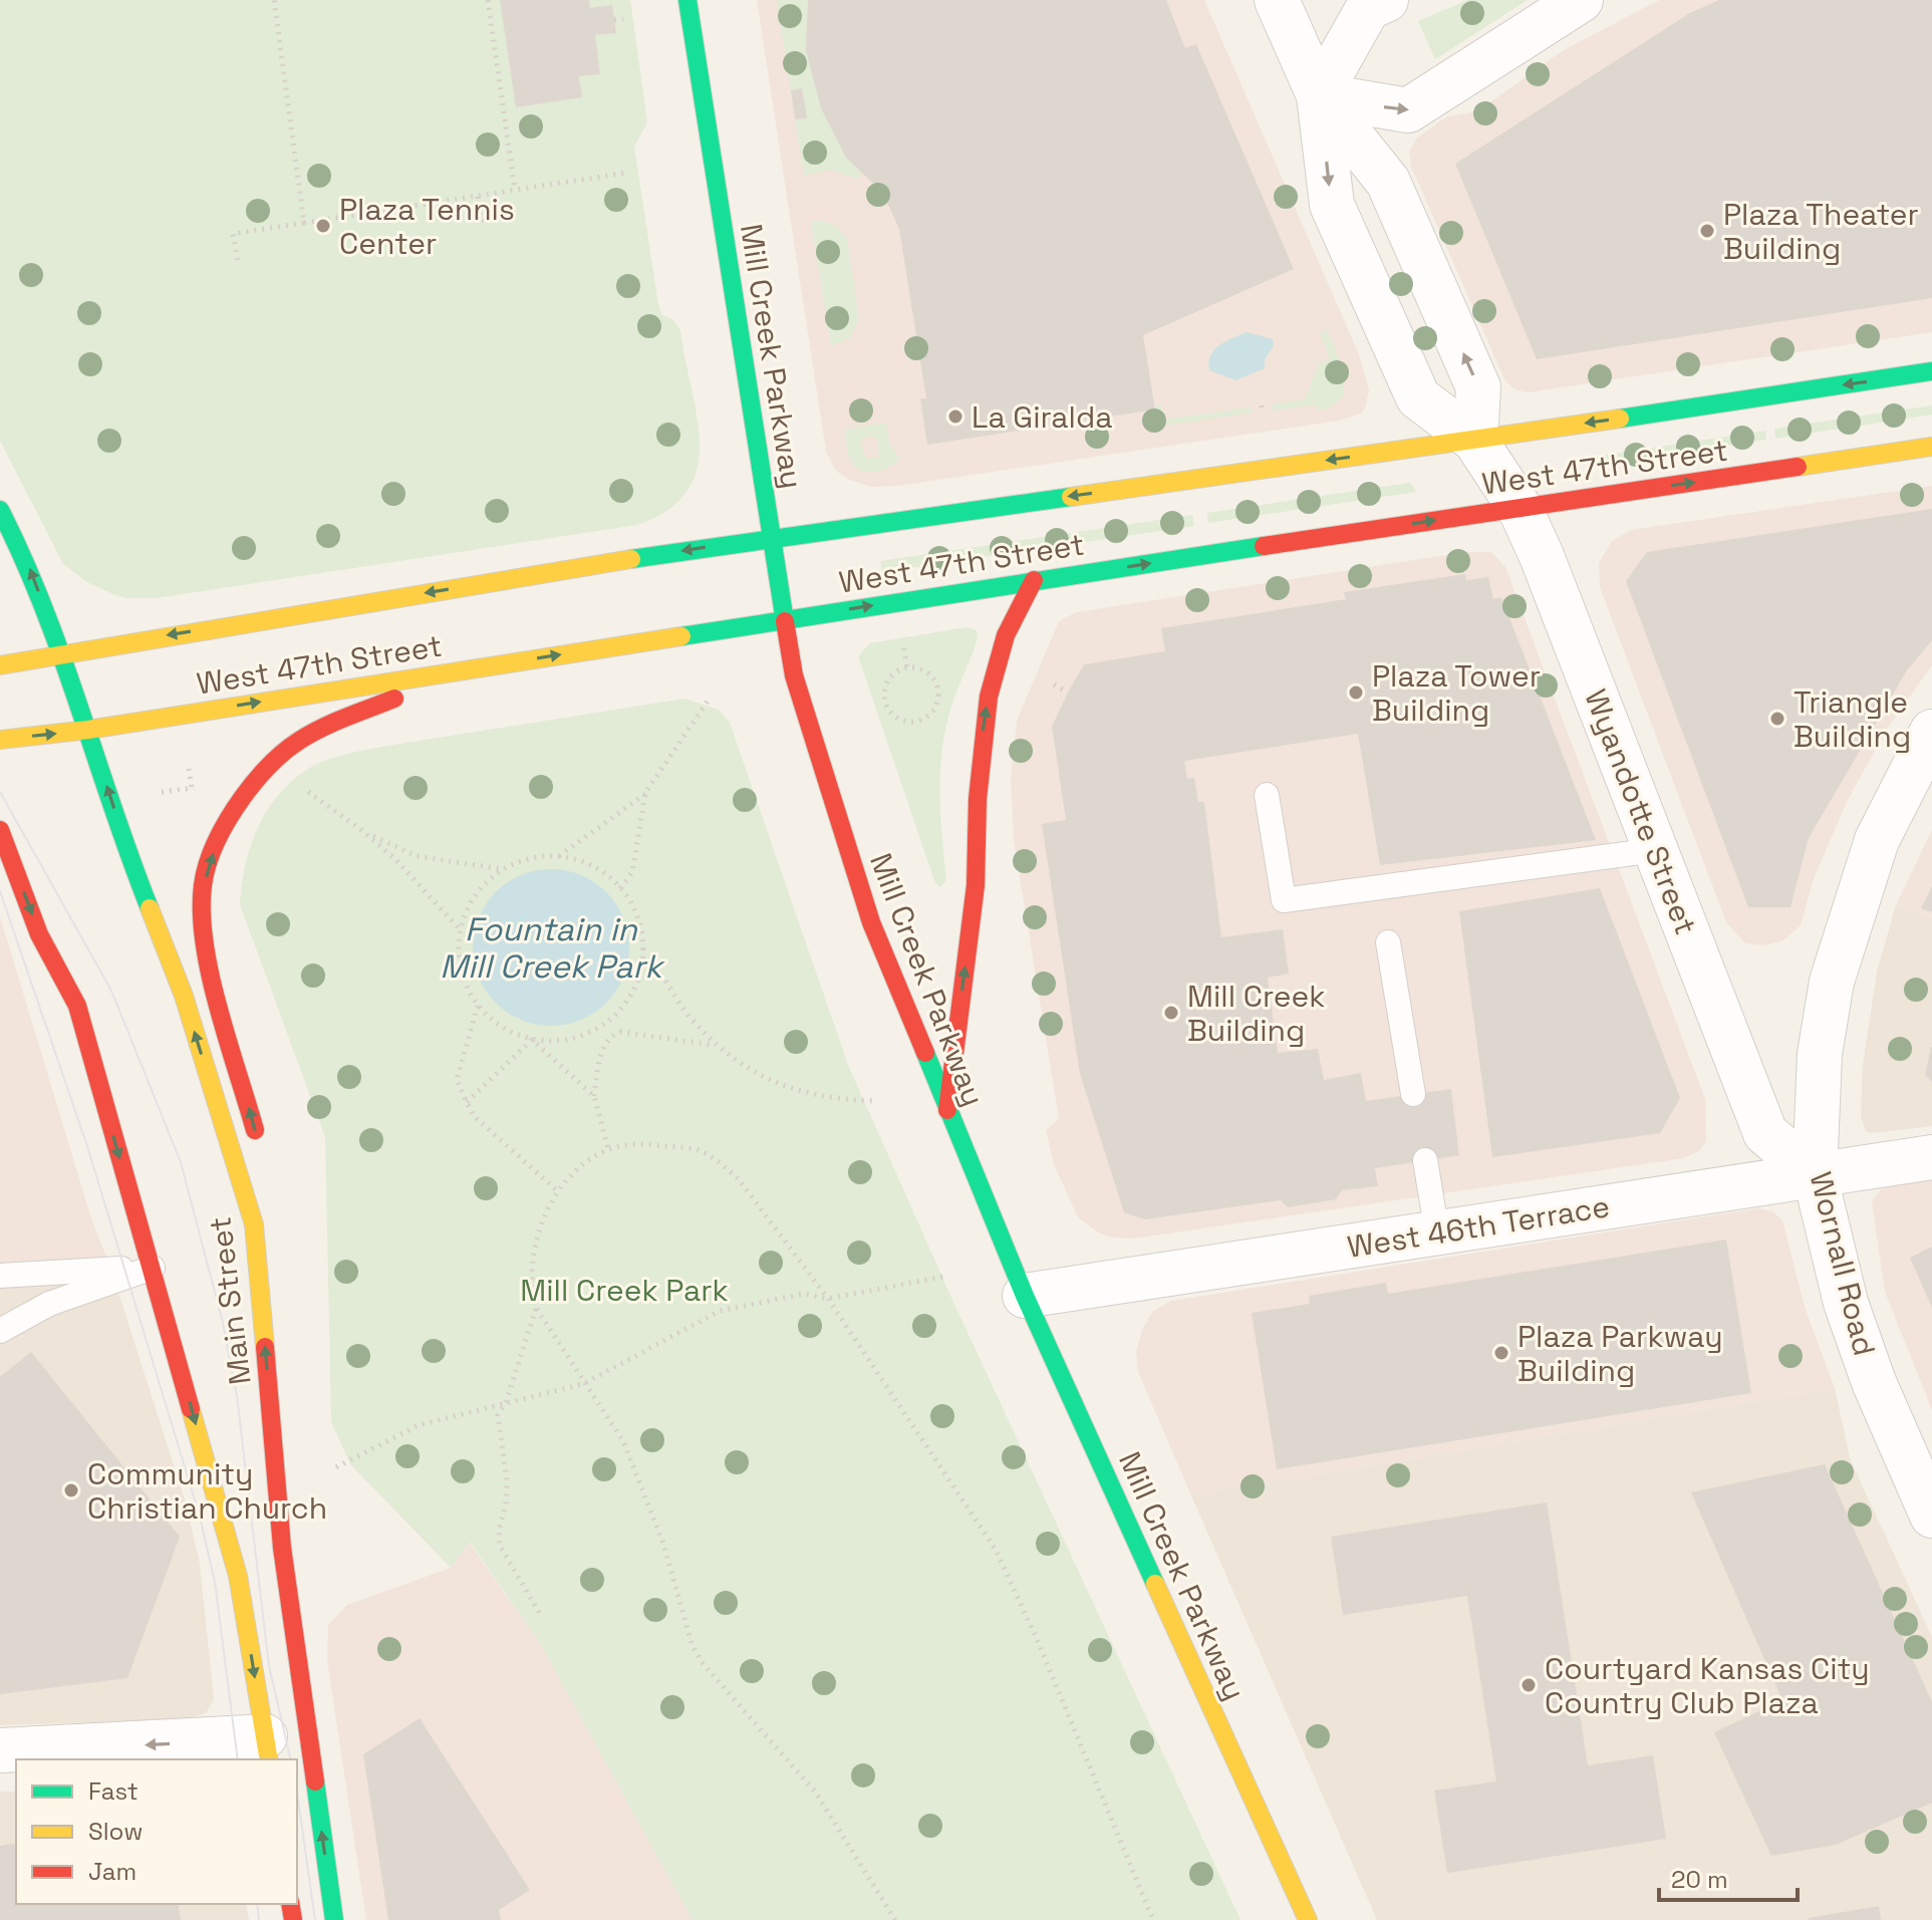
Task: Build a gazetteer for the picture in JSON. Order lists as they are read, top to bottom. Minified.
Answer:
{"streets":{"main road":["Mill Creek Parkway","West 47th Street","Main Street"],"street":["Wyandotte Street","West 46th Terrace","Wornall Road"]},"crossings":[["Mill Creek Parkway","West 47th Street"],["Mill Creek Parkway","West 46th Terrace"],["West 47th Street","Wyandotte Street"],["West 47th Street","Main Street"],["Wyandotte Street","West 46th Terrace"],["Wyandotte Street","Wornall Road"],["West 46th Terrace","Wornall Road"]],"water":["Fountain in Mill Creek Park"],"parks":["Mill Creek Park"],"places":["Plaza Tennis Center","Plaza Theater Building","La Giralda","Plaza Tower Building","Triangle Building","Mill Creek Building","Plaza Parkway Building","Community Christian Church","Courtyard Kansas City Country Club Plaza"],"legend":["Fast","Slow","Jam"],"scale_bar":"20 m"}
